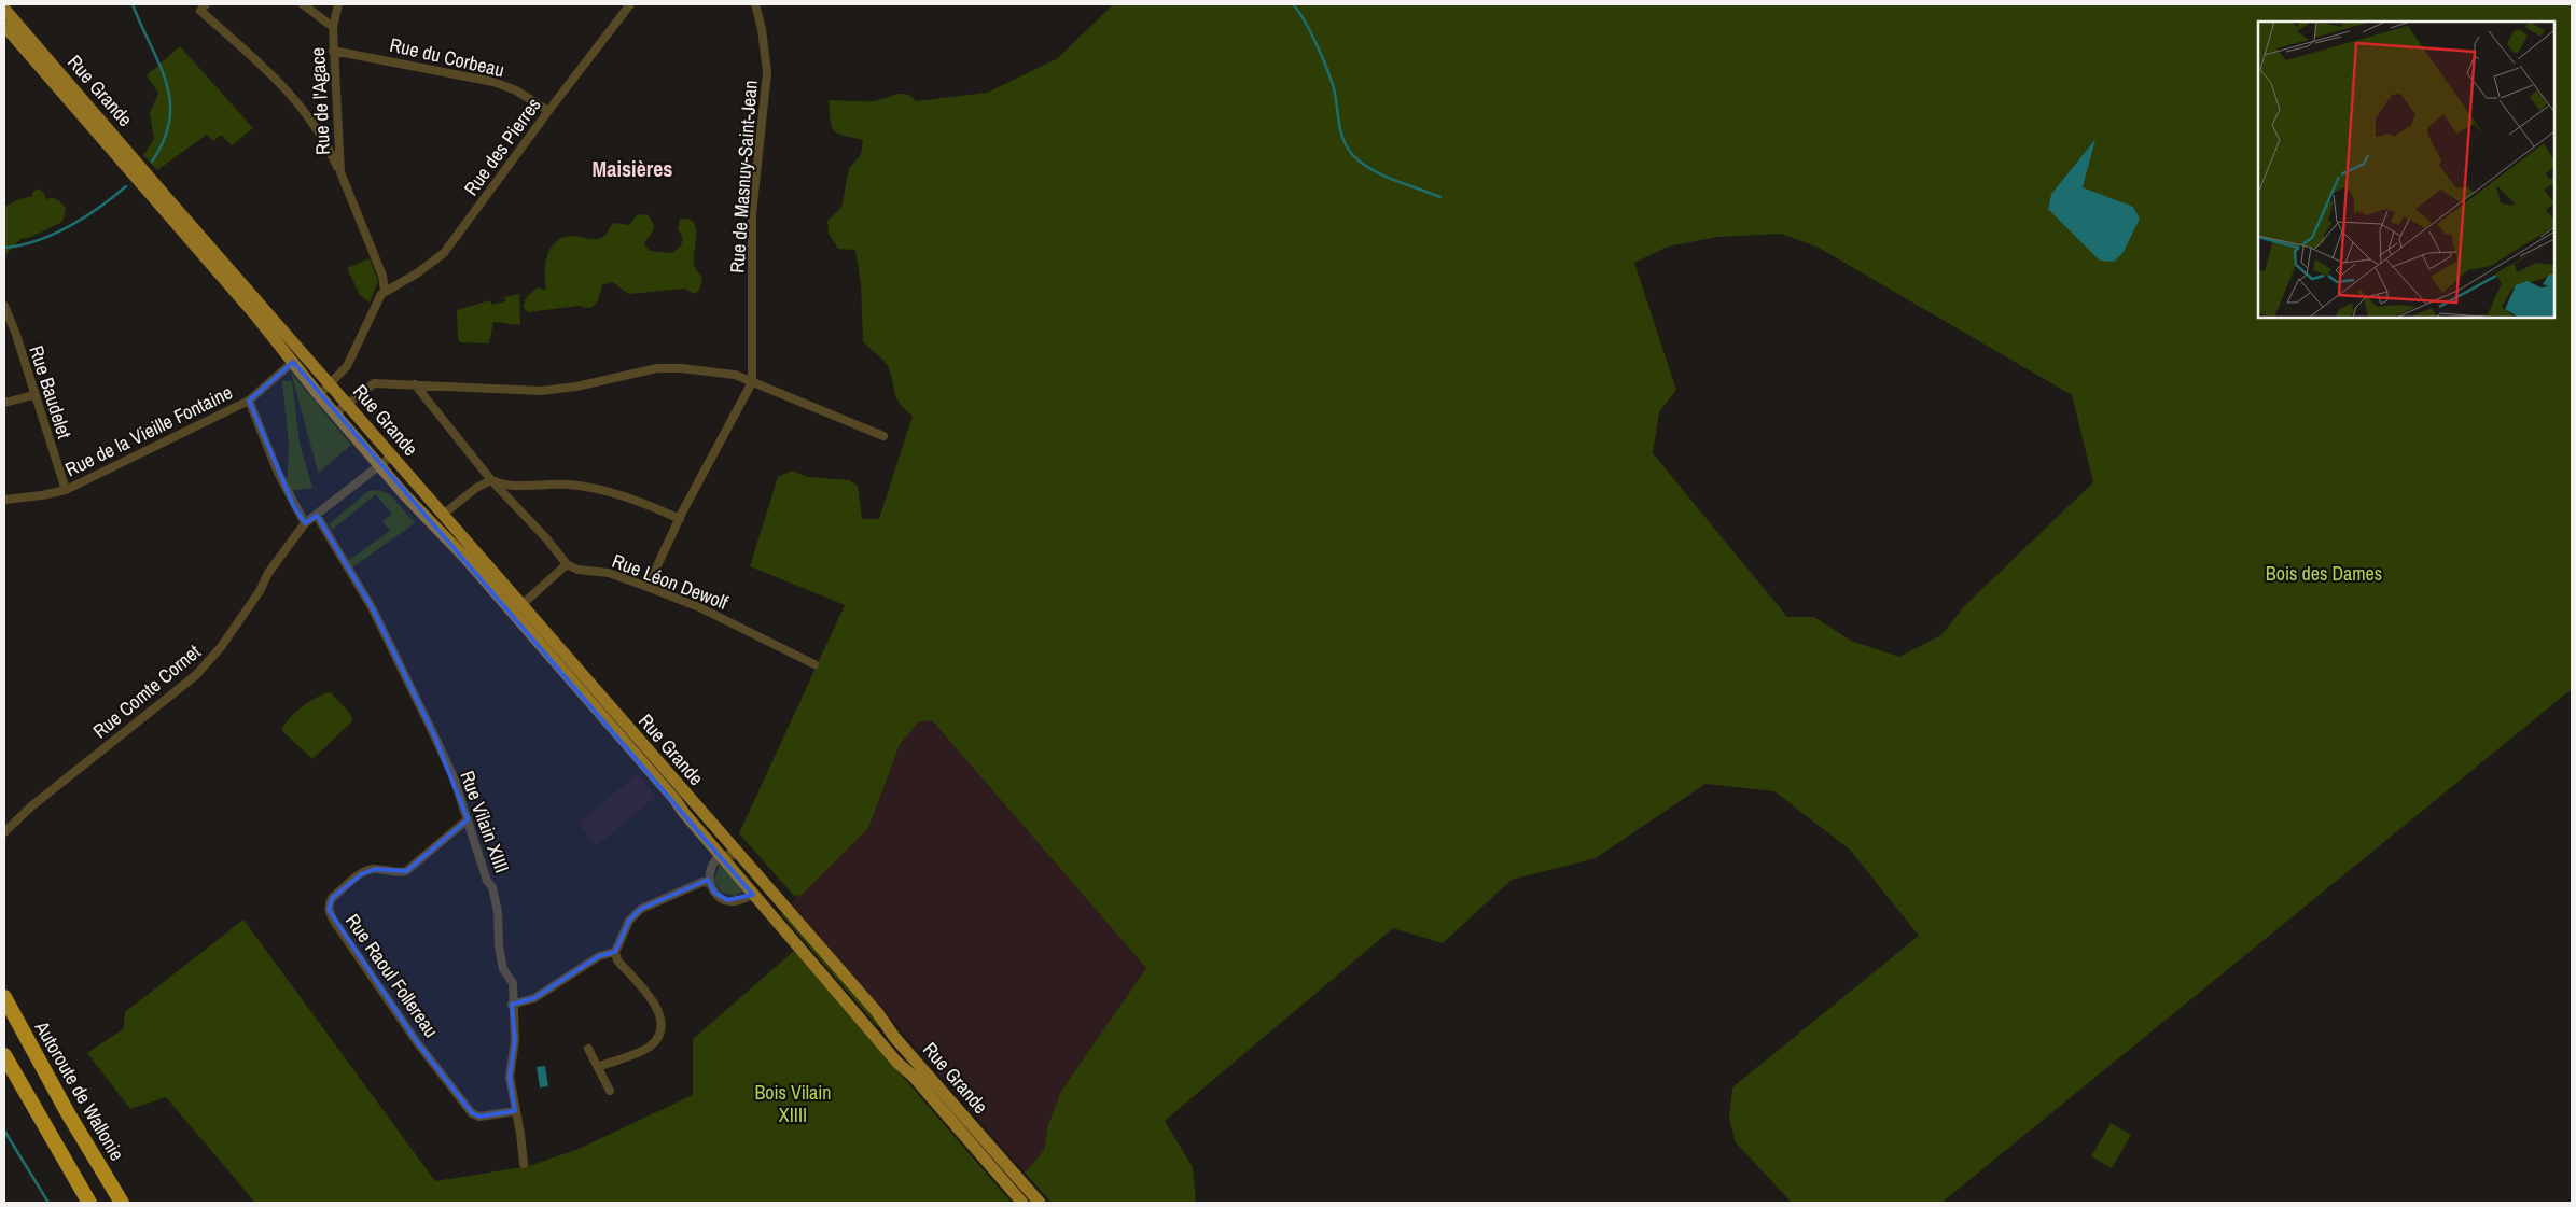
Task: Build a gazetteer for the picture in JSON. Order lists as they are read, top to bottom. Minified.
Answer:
{"streets":{"highway":["Autoroute de Wallonie"],"main road":["Rue Grande"],"street":["Rue du Corbeau","Rue de l'Agace","Rue des Pierres","Rue de Masnuy-Saint-Jean","Rue Baudelet","Rue de la Vieille Fontaine","Rue Léon Dewolf","Rue Comte Cornet","Rue Vilain XIIII","Rue Raoul Follereau"]},"crossings":[["Rue du Corbeau","Rue de l'Agace"],["Rue du Corbeau","Rue des Pierres"],["Rue Grande","Rue de la Vieille Fontaine"],["Rue Grande","Rue Comte Cornet"],["Rue de l'Agace","Rue des Pierres"],["Rue de Masnuy-Saint-Jean","Rue Léon Dewolf"],["Rue Baudelet","Rue de la Vieille Fontaine"],["Rue Comte Cornet","Rue Vilain XIIII"],["Rue Vilain XIIII","Rue Raoul Follereau"]],"districts":["Maisières"],"parks":["Bois des Dames","Bois Vilain XIIII"]}
